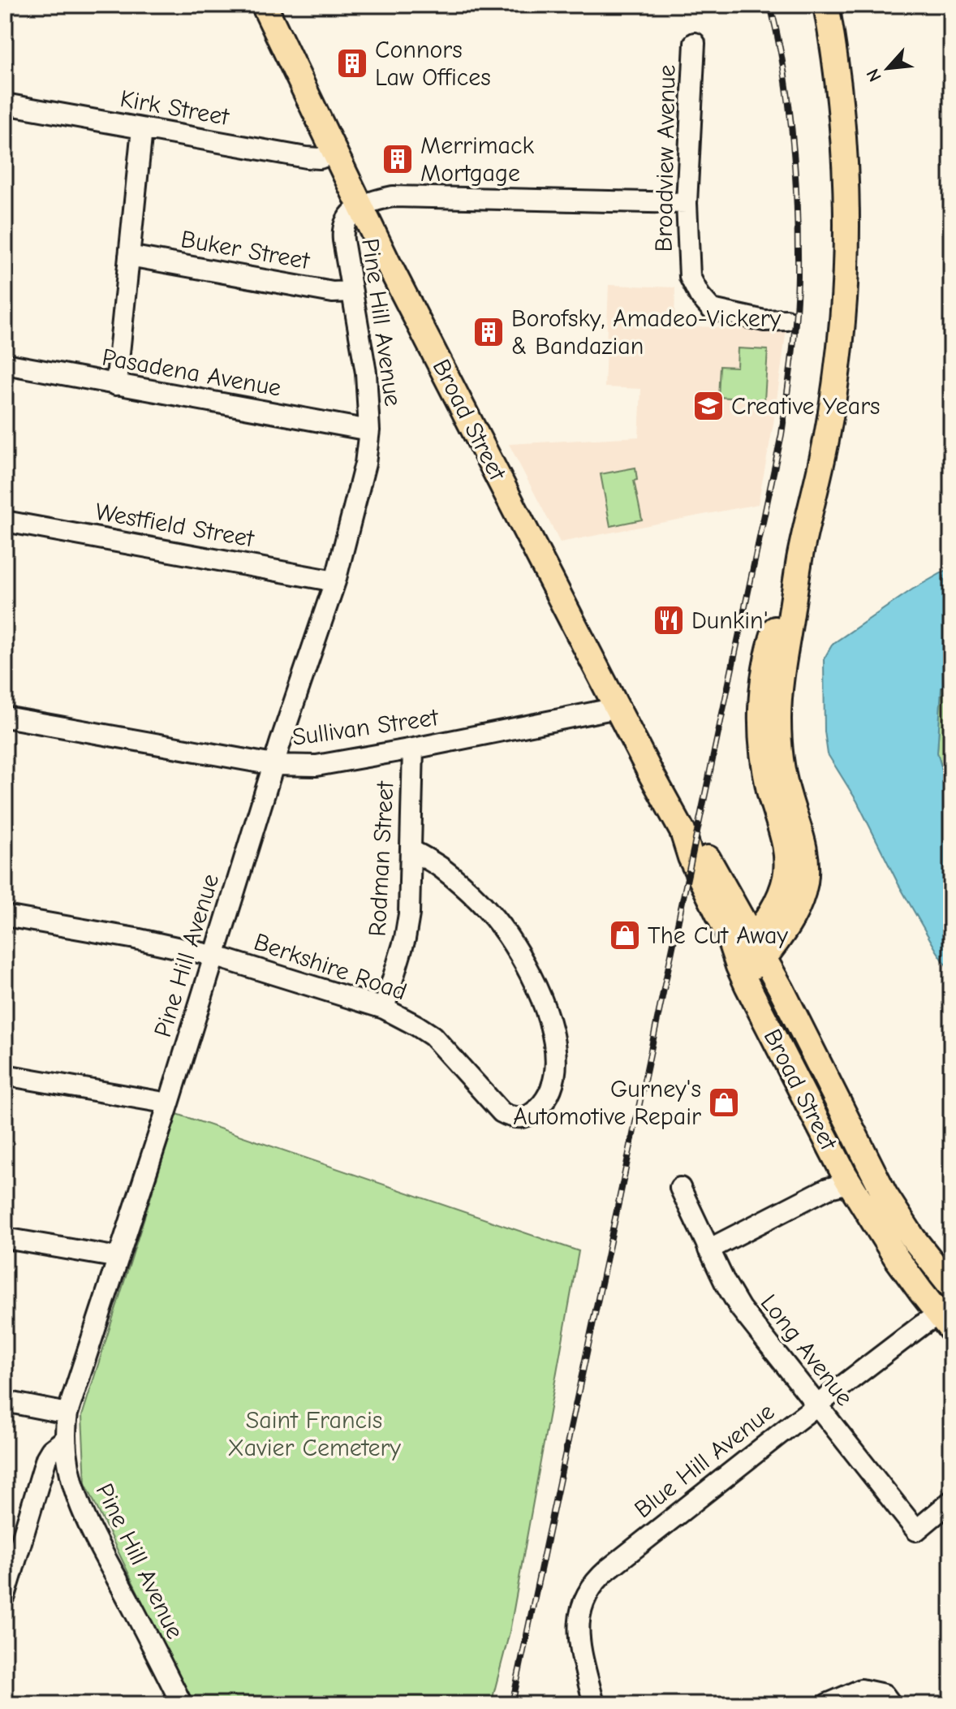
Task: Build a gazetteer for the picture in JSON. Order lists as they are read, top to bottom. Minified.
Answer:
{"streets":{"main road":["Broad Street"],"street":["Kirk Street","Broadview Avenue","Buker Street","Pine Hill Avenue","Pasadena Avenue","Westfield Street","Sullivan Street","Rodman Street","Berkshire Road","Long Avenue","Blue Hill Avenue"]},"crossings":[["Kirk Street","Broad Street"],["Buker Street","Pine Hill Avenue"],["Pine Hill Avenue","Pasadena Avenue"],["Pine Hill Avenue","Broad Street"],["Pine Hill Avenue","Westfield Street"],["Pine Hill Avenue","Sullivan Street"],["Pine Hill Avenue","Berkshire Road"],["Broad Street","Sullivan Street"],["Broad Street","Blue Hill Avenue"],["Sullivan Street","Rodman Street"],["Rodman Street","Berkshire Road"],["Long Avenue","Blue Hill Avenue"]],"parks":["Saint Francis Xavier Cemetery"],"places":{"building":["Connors Law Offices","Merrimack Mortgage","Borofsky, Amadeo-Vickery & Bandazian"],"school or university":["Creative Years"],"restaurant":["Dunkin'"],"shop":["The Cut Away","Gurney's Automotive Repair"]},"north":"bottom left"}
